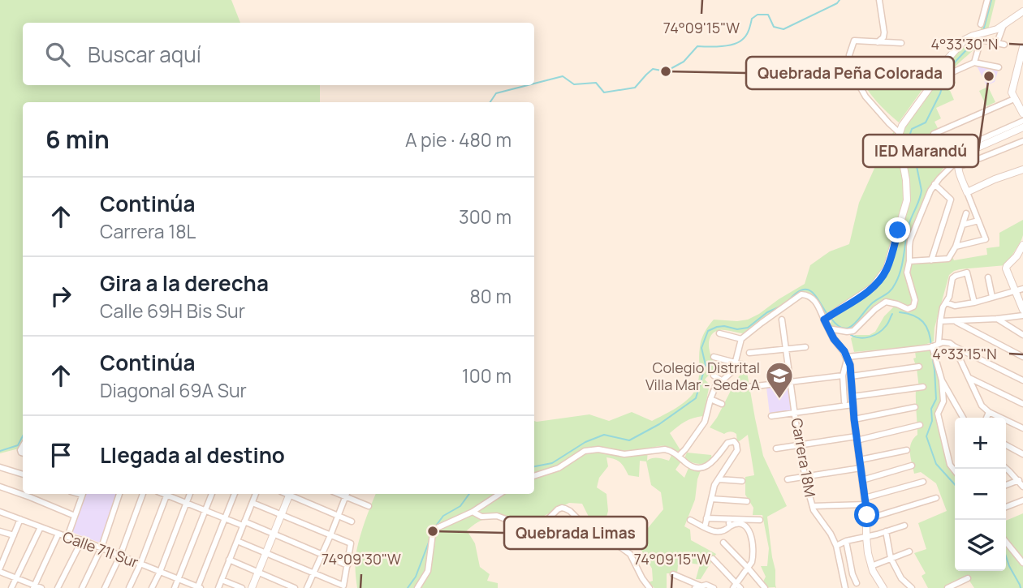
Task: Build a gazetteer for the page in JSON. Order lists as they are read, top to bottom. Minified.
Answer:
{"streets":{"street":["Carrera 18M","Calle 71I Sur"]},"places":{"other":["Quebrada Peña Colorada","IED Marandú","Quebrada Limas"],"school or university":["Colegio Distrital Villa Mar - Sede A"]},"page":{"search":"Buscar aquí","heading":["6 min","A pie · 480 m"],"list":[["Continúa","Carrera 18L","300 m"],["Gira a la derecha","Calle 69H Bis Sur","80 m"],["Continúa","Diagonal 69A Sur","100 m"],"Llegada al destino"],"map_buttons":["+","−"]},"coordinates":["74°09'15\"W","4°33'30\"N","4°33'15\"N","74°09'30\"W"]}
